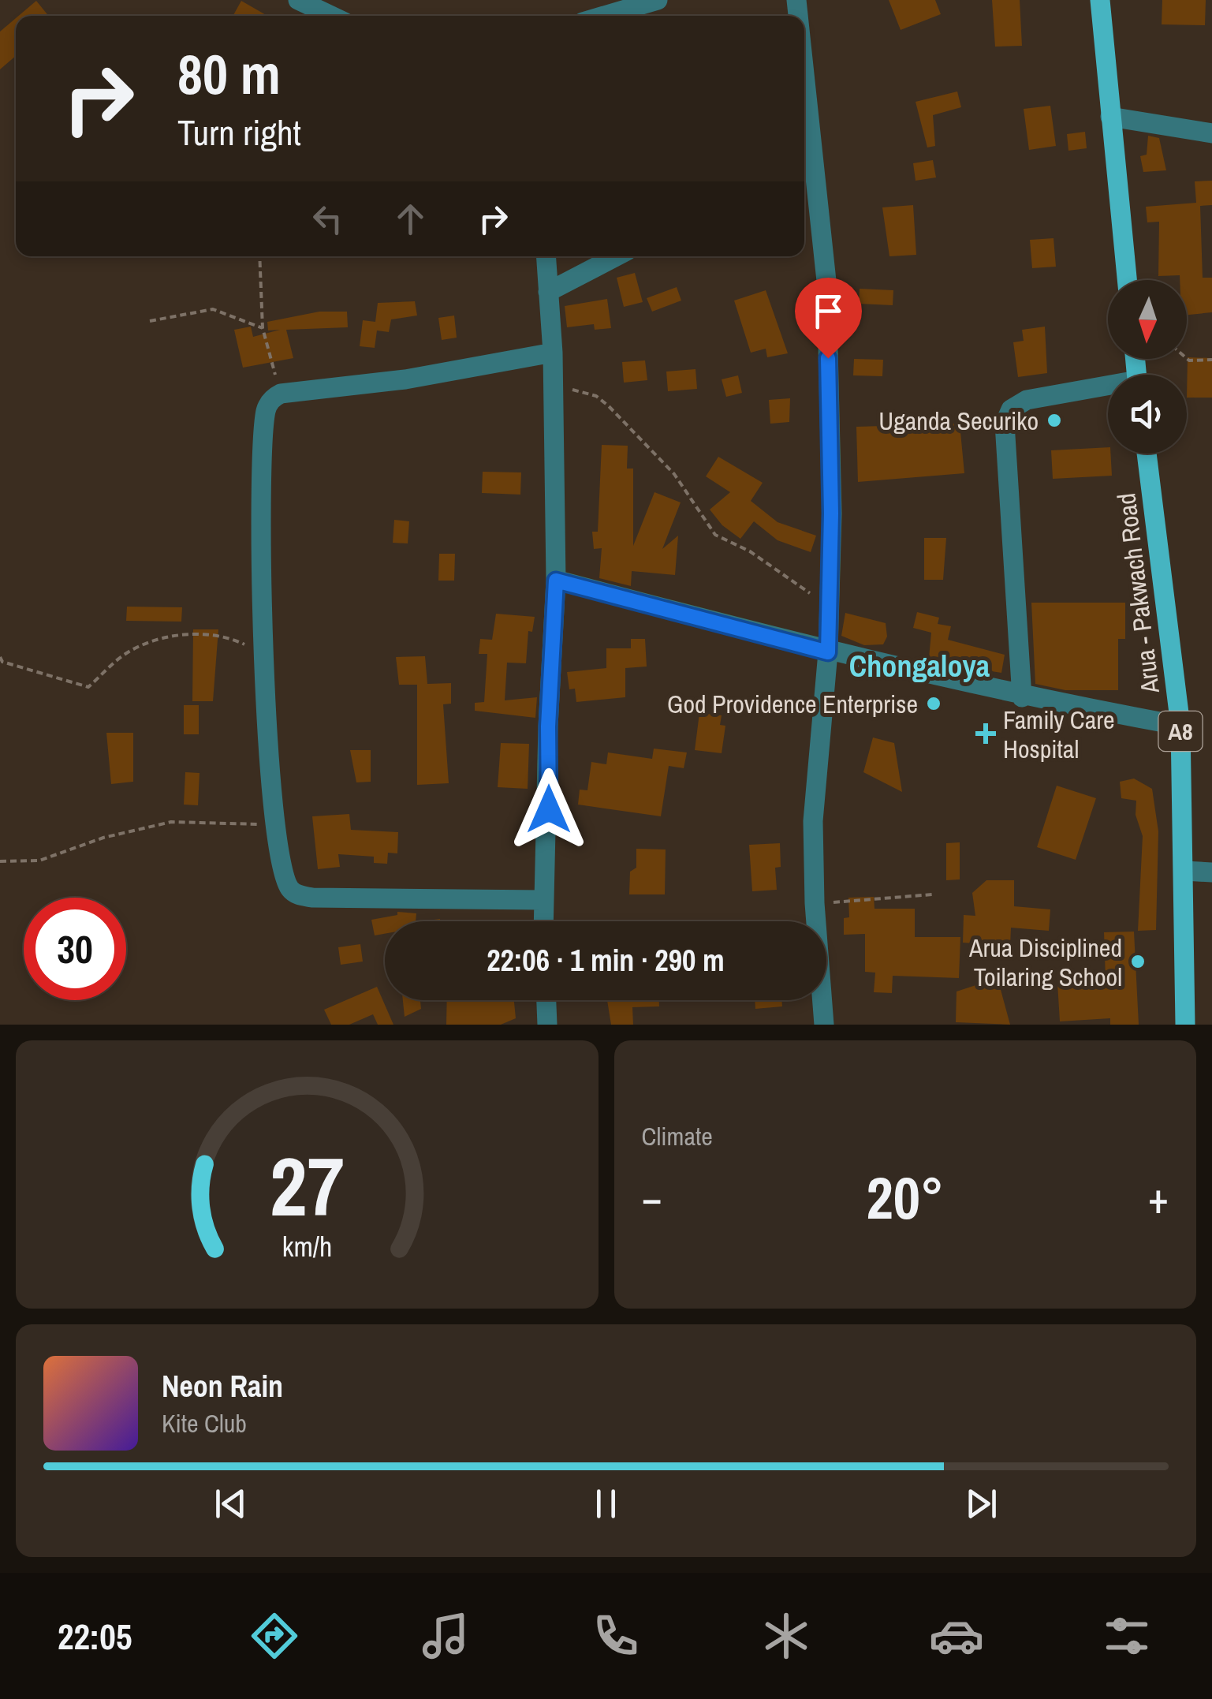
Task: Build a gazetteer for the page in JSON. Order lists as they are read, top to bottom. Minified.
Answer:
{"streets":{"main road":["Arua - Pakwach Road","A8"]},"districts":["Chongaloya"],"places":{"other":["Uganda Securiko","God Providence Enterprise","Arua Disciplined Toilaring School"],"health":["Family Care Hospital"]},"north":"bottom","page":{"turn":["80 m","Turn right"],"limit":"30","trip":"22:06 · 1 min · 290 m","tile":"Climate","heat":["−","20°","+"],"song":["Neon Rain","Kite Club"],"tabs":"22:05","gauge":["27","km/h"]}}
